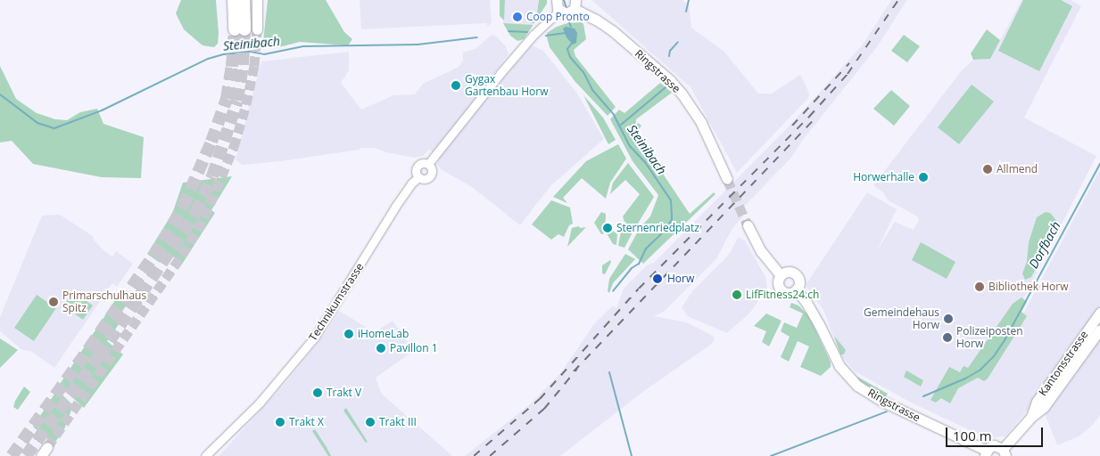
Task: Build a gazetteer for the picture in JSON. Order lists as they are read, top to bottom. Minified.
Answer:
{"streets":{"main road":["Ringstrasse","Kantonsstrasse"],"street":["Technikumstrasse"]},"water":["Steinibach","Dorfbach"],"places":["Coop Pronto","Gygax Gartenbau Horw","Allmend","Horwerhalle","Sternenriedplatz","Horw","Bibliothek Horw","LifFitness24.ch","Primarschulhaus Spitz","Gemeindehaus Horw","iHomeLab","Polizeiposten Horw","Pavillon 1","Trakt V","Trakt X","Trakt III"],"scale_bar":"100 m"}
